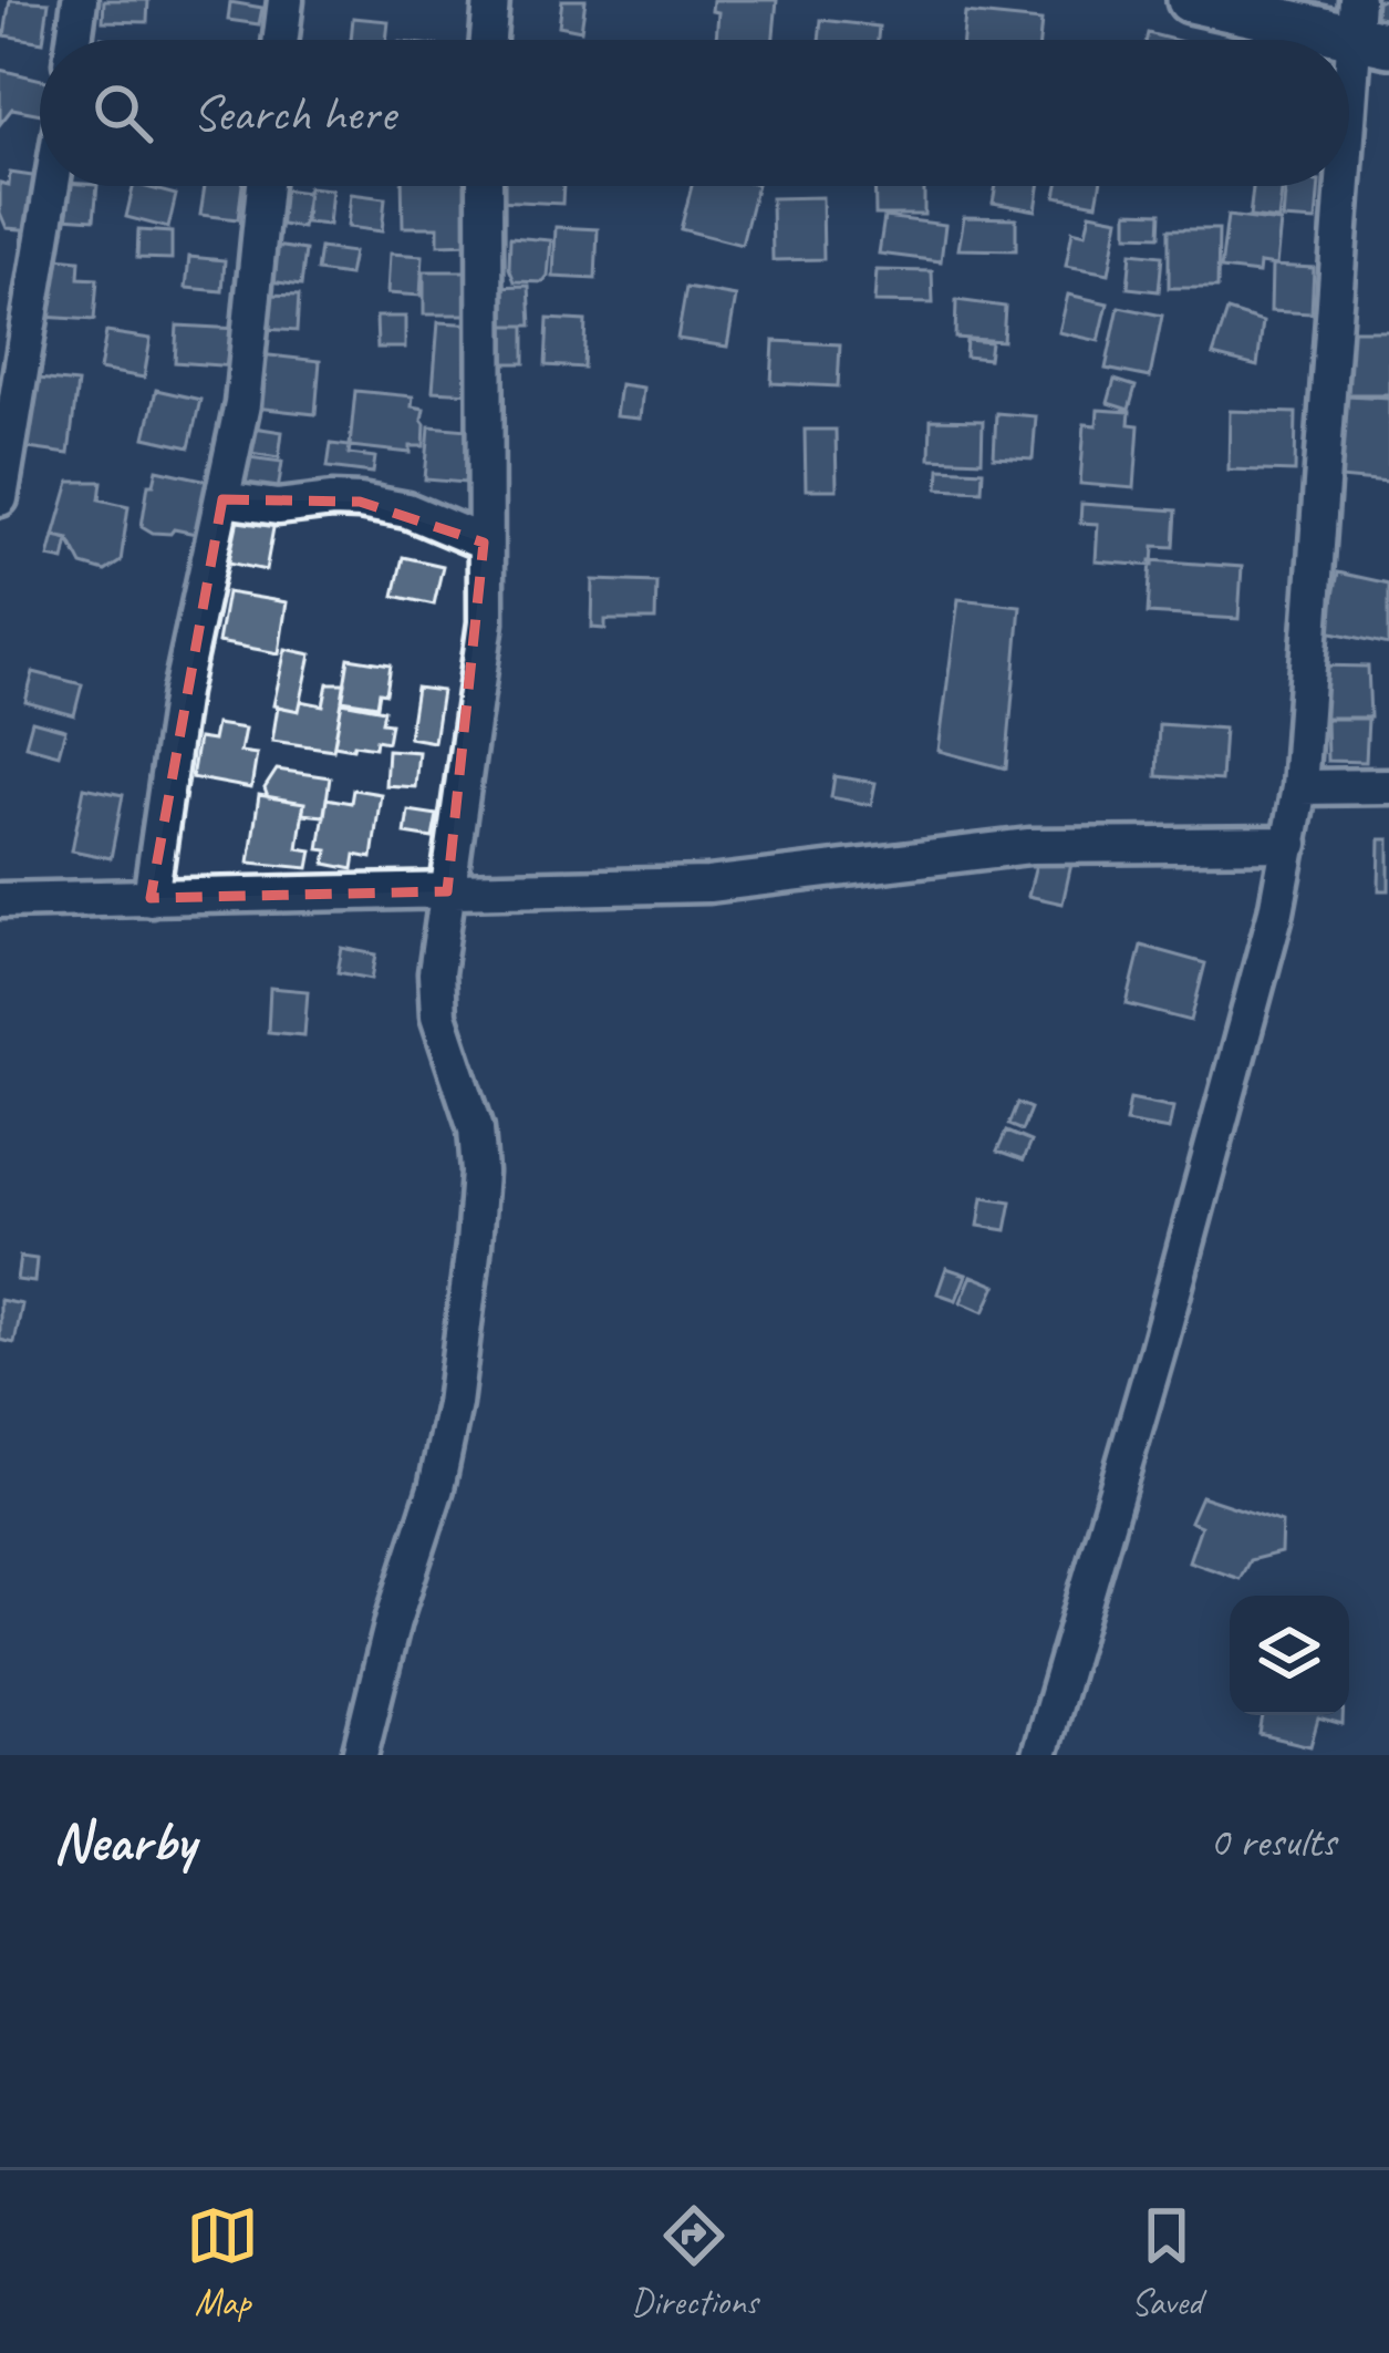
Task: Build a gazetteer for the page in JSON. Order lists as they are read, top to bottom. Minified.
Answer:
{"page":{"search":"Search here","heading":["Nearby","0 results"],"nav":["Map","Directions","Saved"]}}
